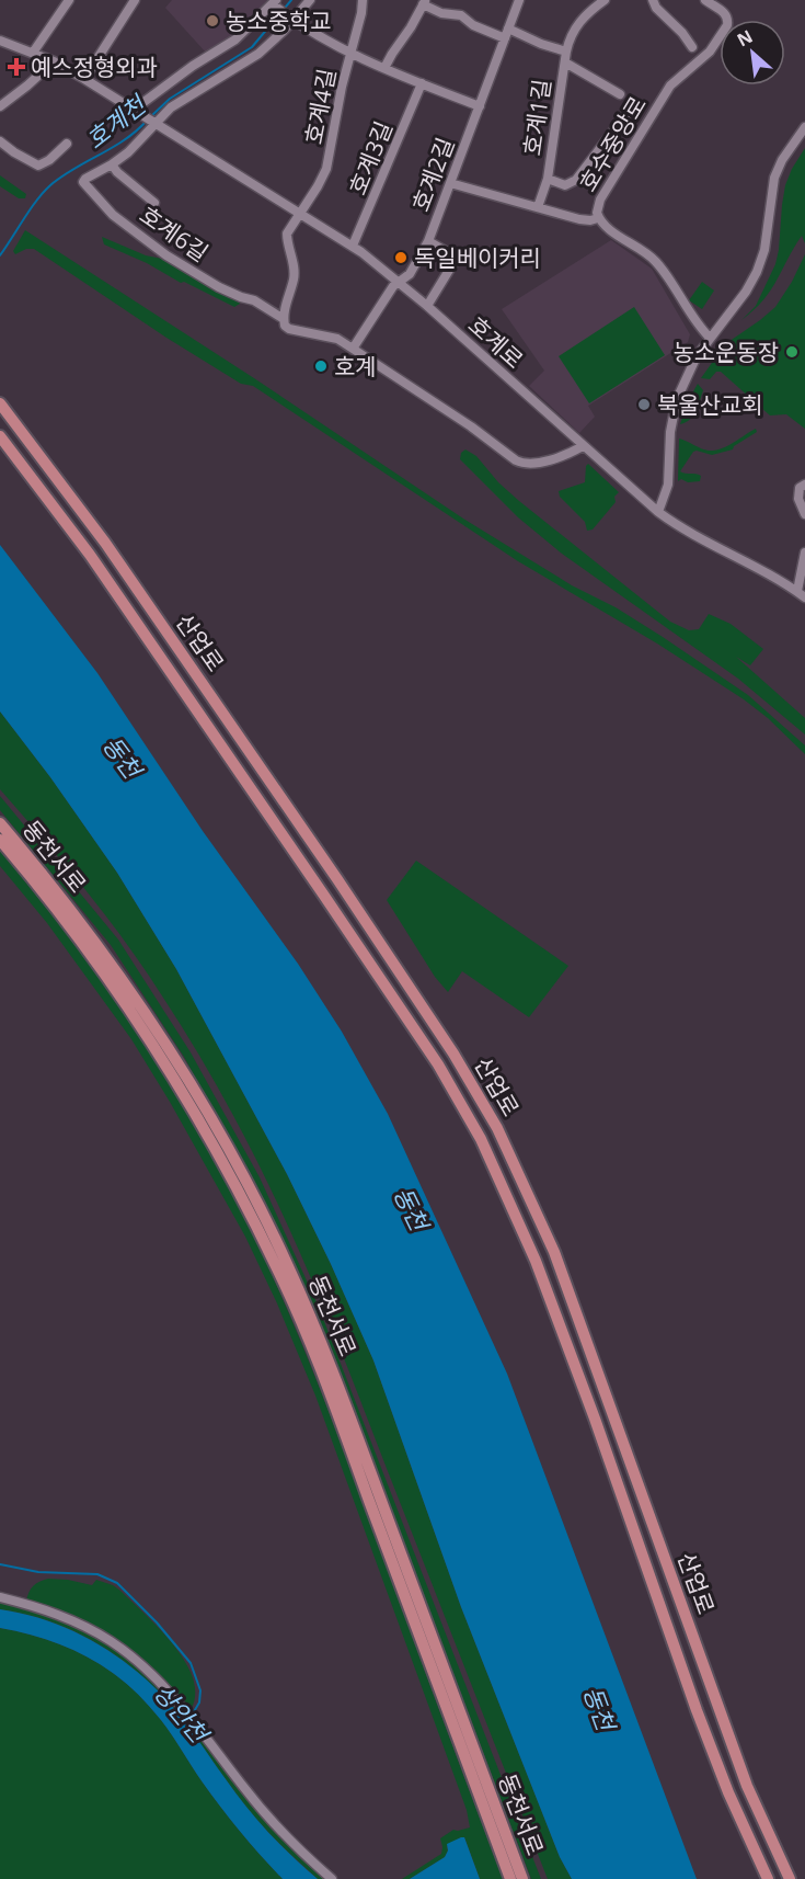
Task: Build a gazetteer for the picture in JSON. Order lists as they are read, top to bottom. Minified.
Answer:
{"streets":{"main road":["산업로","동천서로"],"street":["호계4길","호계1길","호수중앙로","호계3길","호계2길","호계6길","호계로"]},"crossings":[["호계4길","호계로"],["호계3길","호계로"],["호계2길","호계로"],["호계6길","호계로"]],"water":["호계천","동천","상안천"],"places":{"other":["농소중학교","독일베이커리","농소운동장","호계","북울산교회"],"health":["예스정형외과"]},"north":"top left"}
